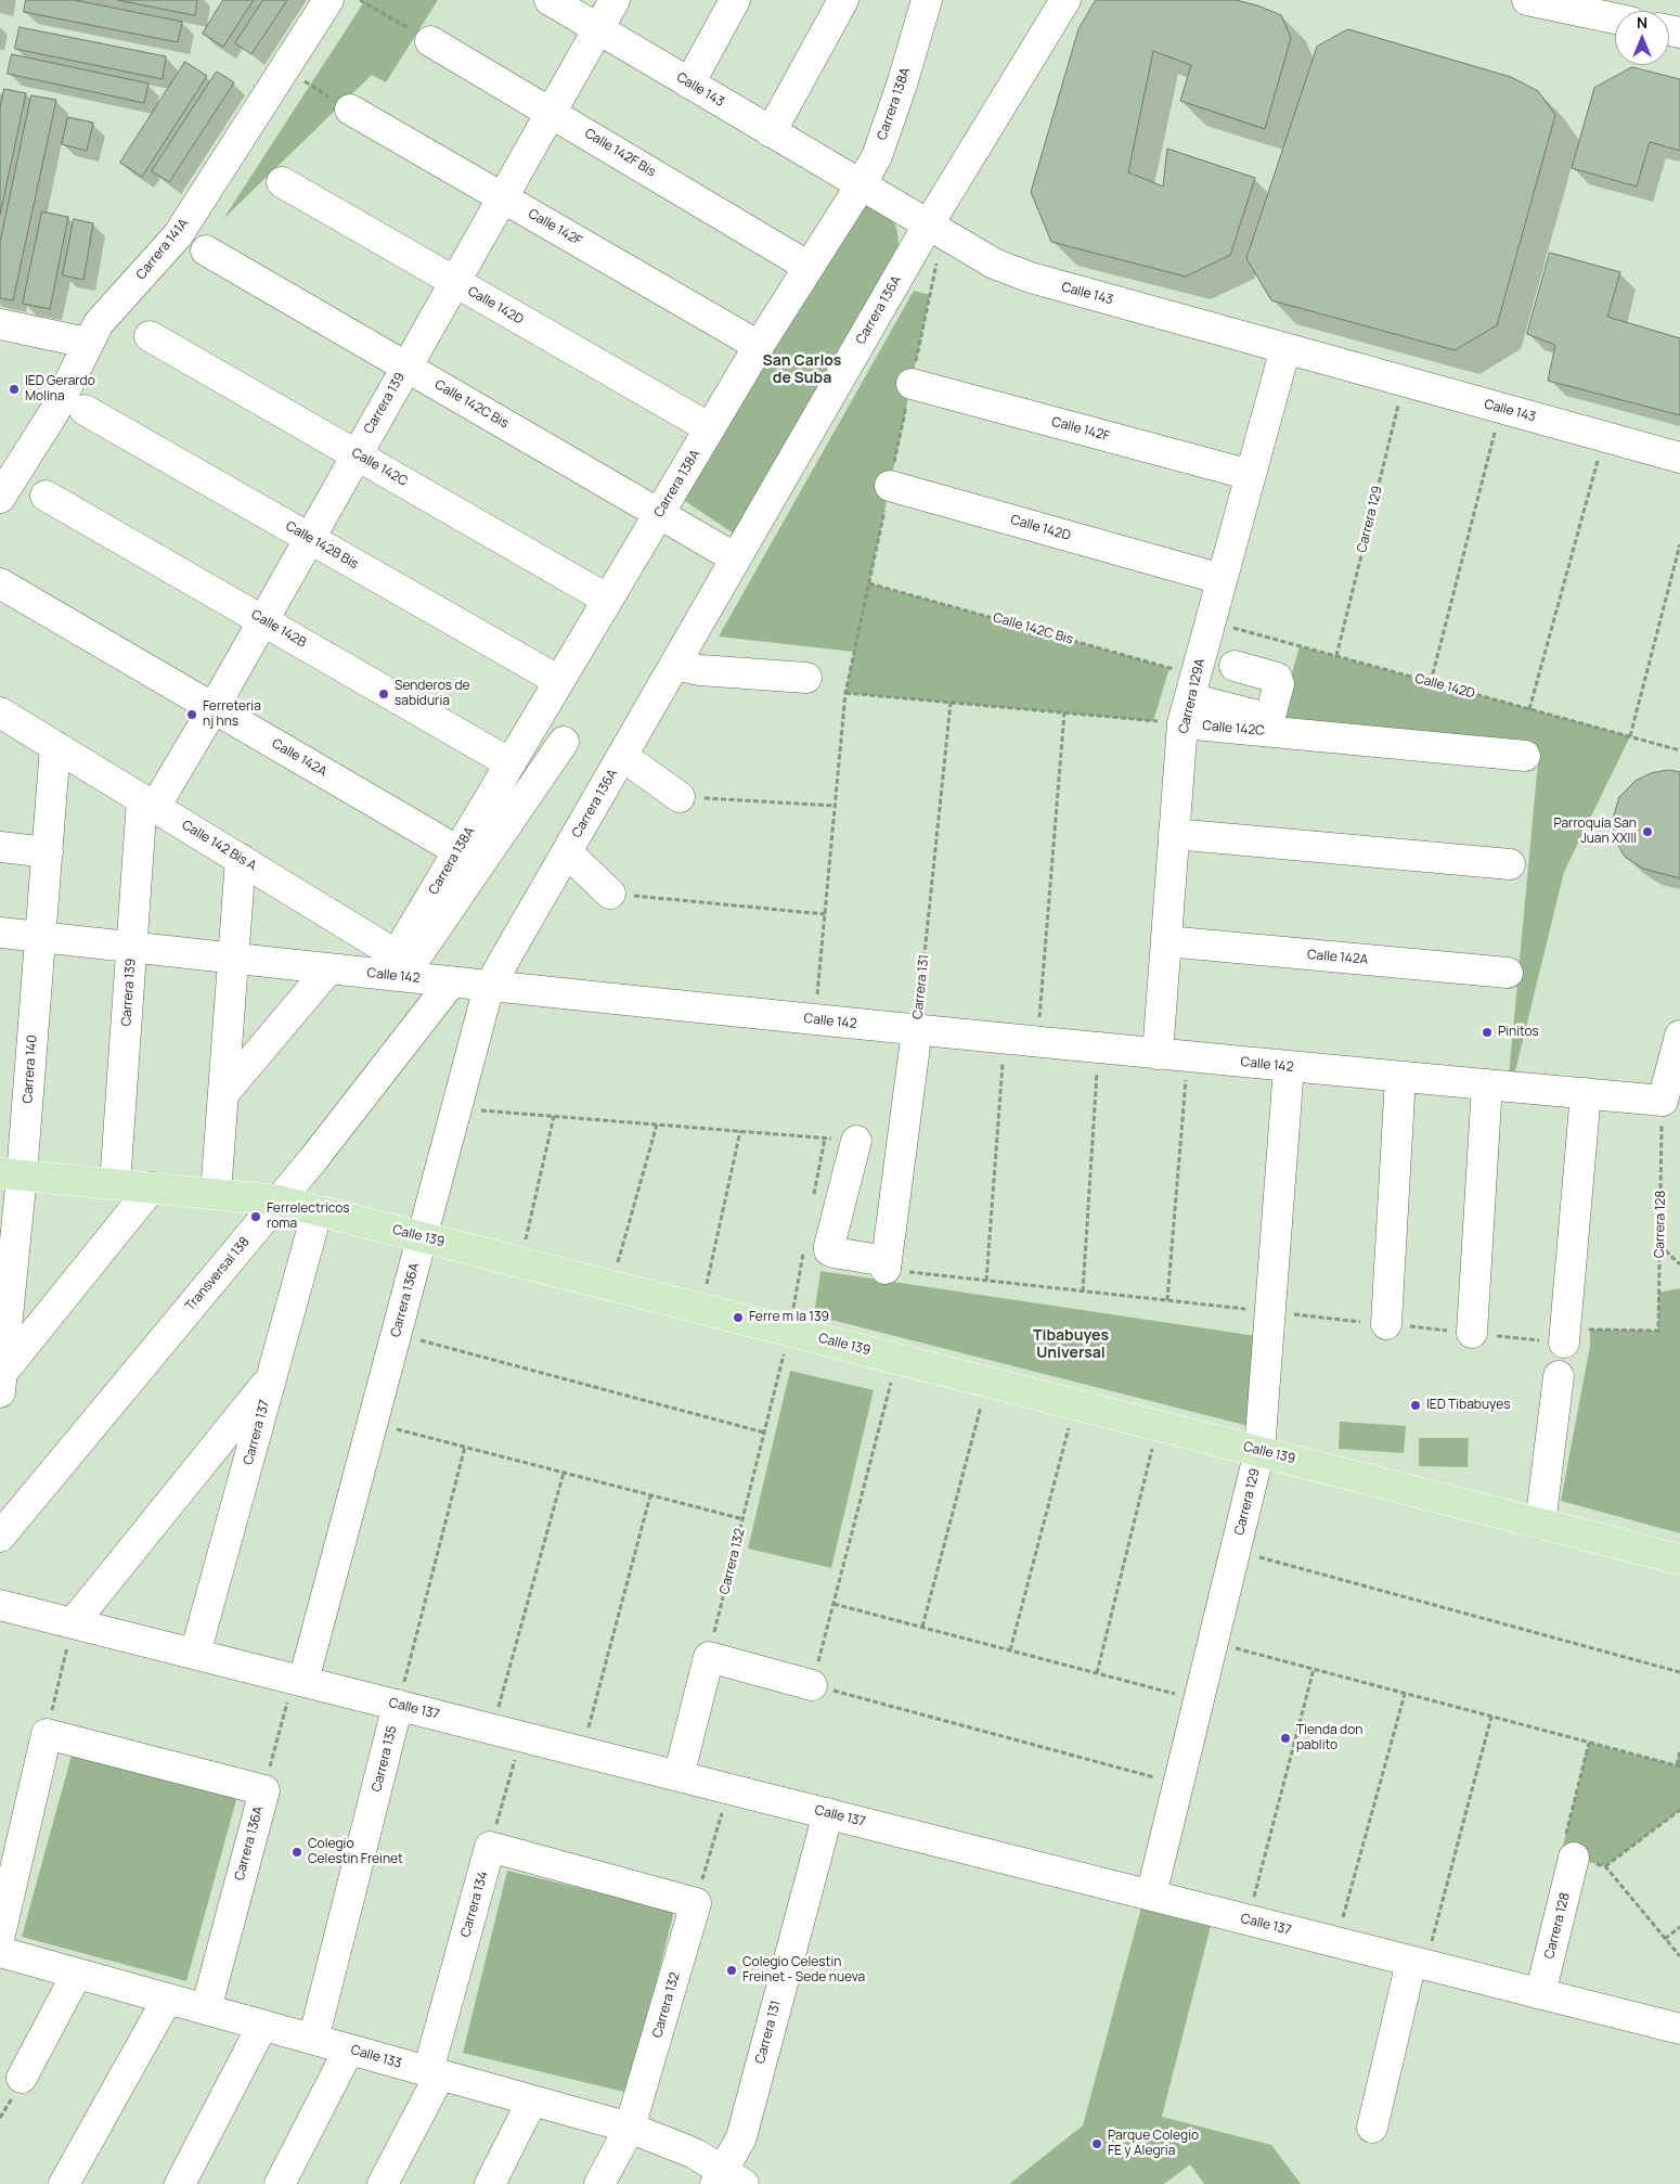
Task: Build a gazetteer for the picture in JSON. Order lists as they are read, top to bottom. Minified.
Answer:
{"streets":{"main road":["Calle 139"],"street":["Calle 143","Carrera 138A","Calle 142F Bis","Calle 142F","Carrera 141A","Calle 142D","Carrera 136A","Carrera 139","Calle 142C Bis","Calle 142C","Carrera 129","Calle 142B Bis","Calle 142B","Carrera 129A","Calle 142A","Calle 142 Bis A","Calle 142","Carrera 131","Carrera 140","Carrera 128","Transversal 138","Carrera 137","Carrera 132","Calle 137","Carrera 135","Carrera 134","Calle 133"]},"crossings":[["Calle 143","Carrera 138A"],["Calle 143","Carrera 136A"],["Calle 143","Carrera 139"],["Calle 143","Carrera 129"],["Calle 143","Carrera 129A"],["Carrera 138A","Calle 142F Bis"],["Carrera 138A","Calle 142F"],["Carrera 138A","Calle 142D"],["Carrera 138A","Calle 142C Bis"],["Carrera 138A","Calle 142C"],["Carrera 138A","Calle 142B Bis"],["Carrera 138A","Calle 142B"],["Carrera 138A","Calle 142A"],["Carrera 138A","Calle 142 Bis A"],["Calle 142F Bis","Carrera 139"],["Calle 142F","Carrera 139"],["Calle 142F","Carrera 129A"],["Calle 142D","Carrera 139"],["Calle 142D","Carrera 129"],["Calle 142D","Carrera 129A"],["Carrera 136A","Calle 142C Bis"],["Carrera 136A","Calle 142"],["Carrera 136A","Calle 139"],["Carrera 136A","Calle 137"],["Carrera 136A","Calle 133"],["Carrera 139","Calle 142C Bis"],["Carrera 139","Calle 142C"],["Carrera 139","Calle 142B Bis"],["Carrera 139","Calle 142B"],["Carrera 139","Calle 142A"],["Carrera 139","Calle 142 Bis A"],["Carrera 139","Calle 142"],["Carrera 139","Calle 139"],["Calle 142C Bis","Calle 142C"],["Calle 142C Bis","Carrera 129A"],["Calle 142C","Carrera 129A"],["Calle 142C","Carrera 131"],["Carrera 129","Calle 142"],["Carrera 129","Calle 139"],["Carrera 129","Calle 137"],["Carrera 129A","Calle 142A"],["Carrera 129A","Calle 142"],["Calle 142 Bis A","Calle 142"],["Calle 142 Bis A","Carrera 140"],["Calle 142 Bis A","Transversal 138"],["Calle 142","Carrera 131"],["Calle 142","Carrera 140"],["Calle 142","Carrera 128"],["Calle 142","Transversal 138"],["Carrera 131","Calle 137"],["Carrera 131","Calle 133"],["Carrera 140","Calle 139"],["Carrera 128","Calle 137"],["Calle 139","Transversal 138"],["Calle 139","Carrera 137"],["Carrera 137","Calle 137"],["Carrera 132","Calle 133"],["Calle 137","Carrera 135"],["Carrera 135","Calle 133"],["Carrera 134","Calle 133"]],"districts":["San Carlos de Suba","Tibabuyes Universal"],"places":["IED Gerardo Molina","Senderos de sabiduria","Ferreteria nj hns","Parroquia San Juan XXIII","Pinitos","Ferrelectricos roma","Ferre m la 139","IED Tibabuyes","Tienda don pablito","Colegio Celestin Freinet","Colegio Celestin Freinet - Sede nueva","Parque Colegio FE y Alegria"],"north":"top"}
